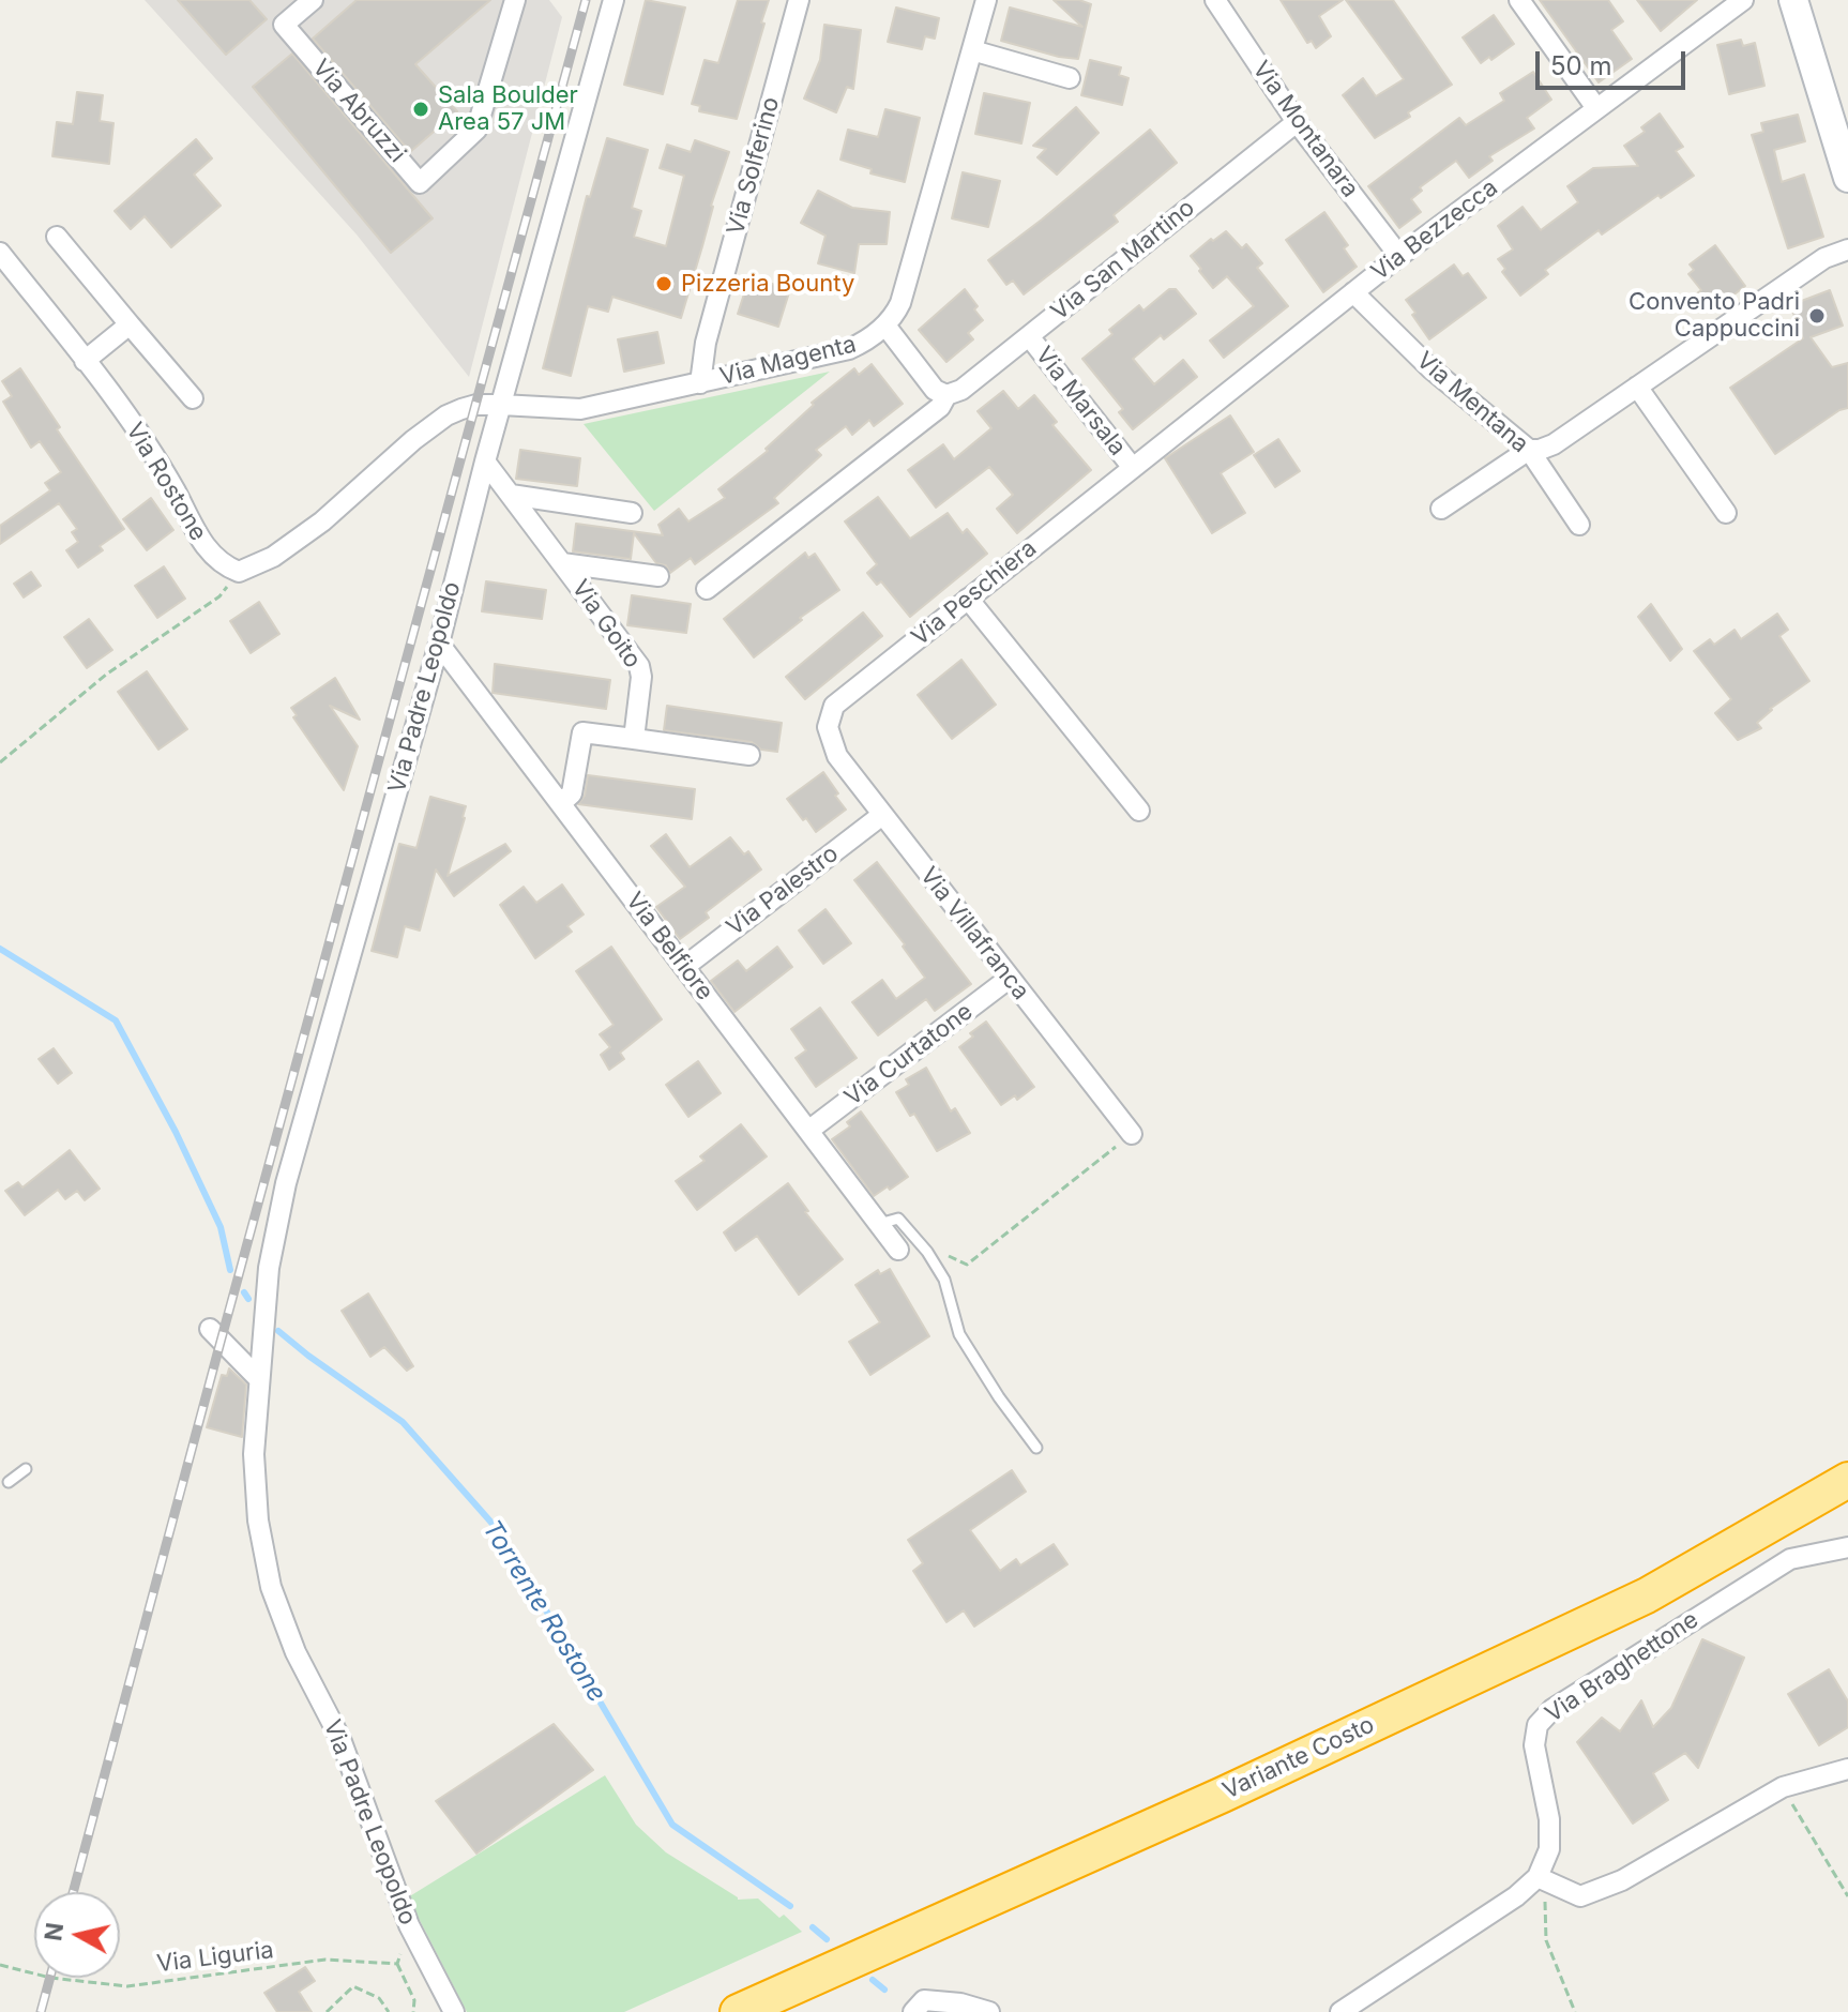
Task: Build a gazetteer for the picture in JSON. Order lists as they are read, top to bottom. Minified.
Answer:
{"streets":{"highway":["Variante Costo"],"street":["Via Abruzzi","Via Montanara","Via Solferino","Via Bezzecca","Via San Martino","Via Magenta","Via Marsala","Via Mentana","Via Rostone","Via Peschiera","Via Goito","Via Padre Leopoldo","Via Palestro","Via Villafranca","Via Belfiore","Via Curtatone","Via Braghettone"],"path":["Via Liguria"]},"crossings":[["Via Montanara","Via Bezzecca"],["Via Montanara","Via San Martino"],["Via Solferino","Via Magenta"],["Via Bezzecca","Via Marsala"],["Via Bezzecca","Via Mentana"],["Via Bezzecca","Via Peschiera"],["Via San Martino","Via Marsala"],["Via Magenta","Via Padre Leopoldo"],["Via Marsala","Via Peschiera"],["Via Peschiera","Via Villafranca"],["Via Goito","Via Padre Leopoldo"],["Via Padre Leopoldo","Via Belfiore"],["Via Palestro","Via Villafranca"],["Via Palestro","Via Belfiore"],["Via Villafranca","Via Curtatone"],["Via Belfiore","Via Curtatone"]],"water":["Torrente Rostone"],"places":["Sala Boulder Area 57 JM","Pizzeria Bounty","Convento Padri Cappuccini"],"scale_bar":"50 m","north":"left"}
